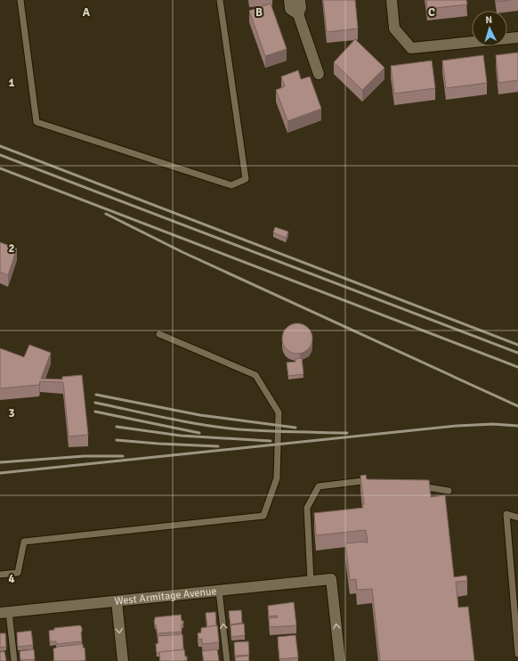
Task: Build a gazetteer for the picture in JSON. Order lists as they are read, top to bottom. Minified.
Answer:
{"streets":{"street":["West Armitage Avenue"]},"north":"top","grid":{"columns":["A","B","C"],"rows":["1","2","3","4"]}}
